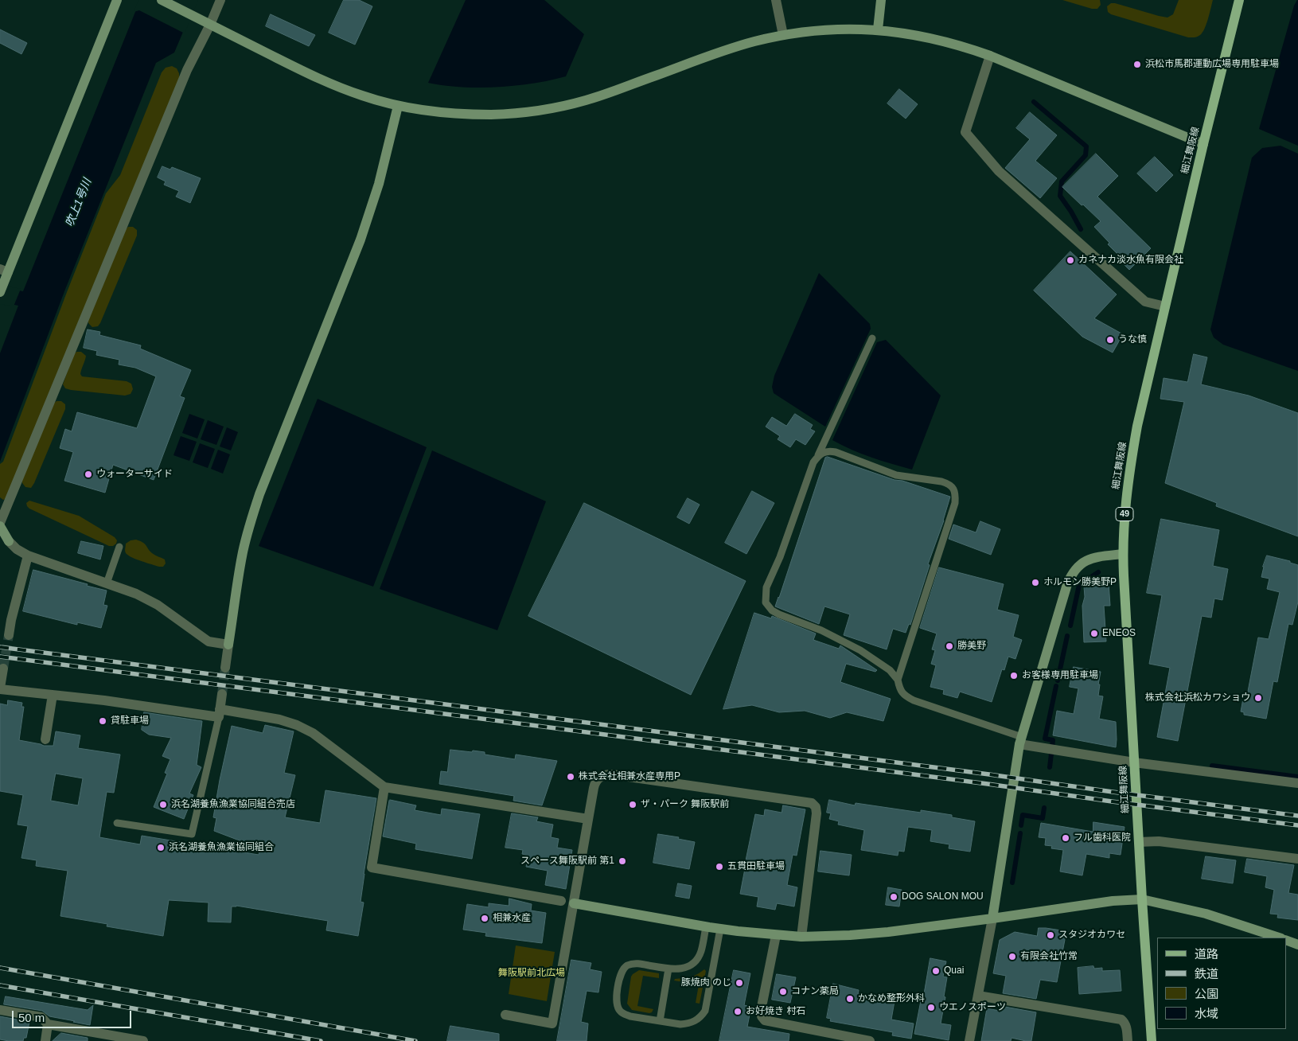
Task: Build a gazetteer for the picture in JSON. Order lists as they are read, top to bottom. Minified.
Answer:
{"streets":{"main road":["細江舞阪線","49"]},"water":["吹上1号川"],"parks":["舞阪駅前北広場"],"places":["浜松市馬郡運動広場専用駐車場","カネナカ淡水魚有限会社","うな慎","ウォーターサイド","ホルモン勝美野P","ENEOS","勝美野","お客様専用駐車場","株式会社浜松カワショウ","貸駐車場","株式会社相兼水産専用P","浜名湖養魚漁業協同組合売店","ザ・パーク 舞阪駅前","フル歯科医院","浜名湖養魚漁業協同組合","スペース舞阪駅前 第1","五貫田駐車場","DOG SALON MOU","相兼水産","スタジオカワセ","有限会社竹常","Quai","豚焼肉 のじ","コナン薬局","かなめ整形外科","ウエノスポーツ","お好焼き 村石"],"legend":["道路","鉄道","公園","水域"],"scale_bar":"50 m"}
